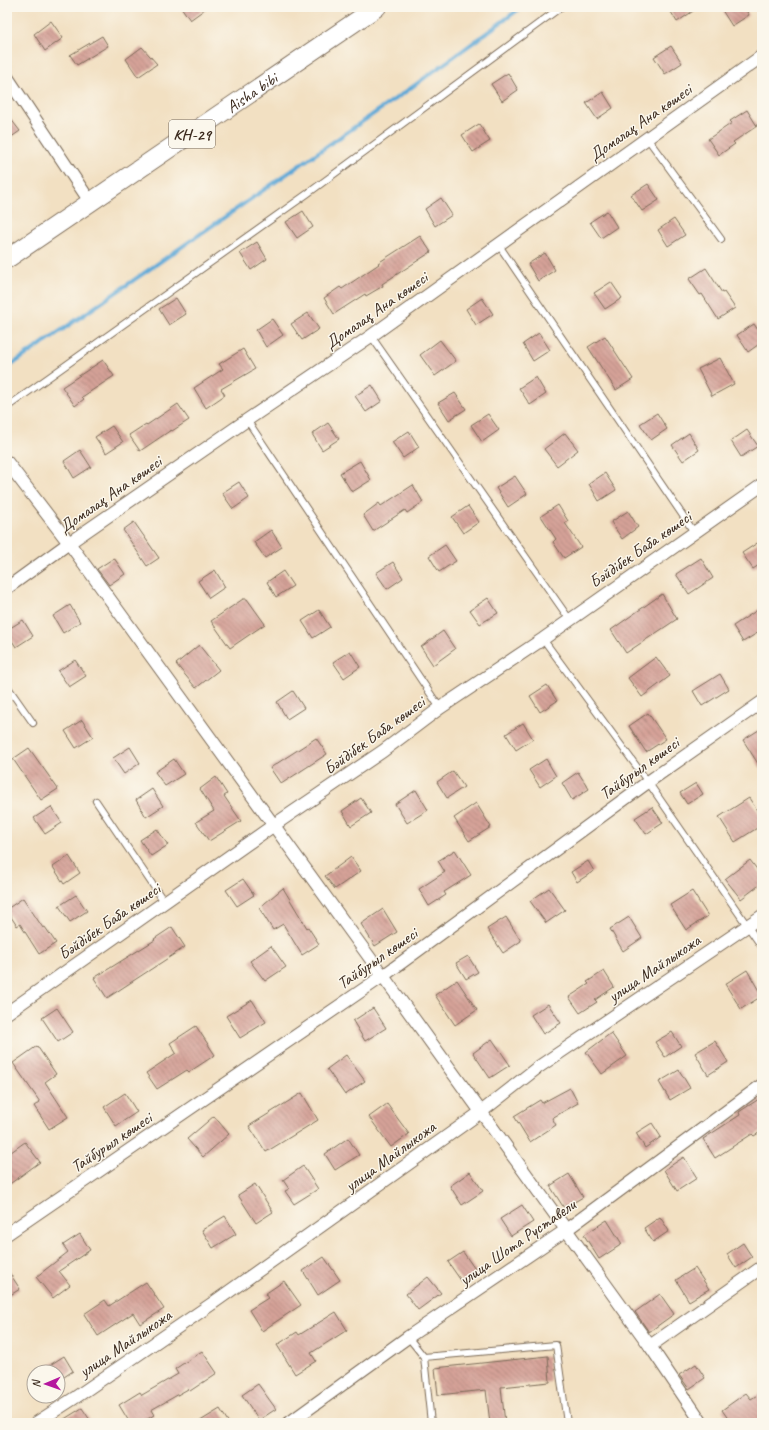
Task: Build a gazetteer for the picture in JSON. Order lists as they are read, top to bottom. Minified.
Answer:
{"streets":{"main road":["Aisha bibi","КН-29"],"street":["Домалақ Ана көшесі","Бәйдібек Баба көшесі","Тайбурыл көшесі","улица Майлыкожа","улица Шота Руставели"]},"north":"left"}
